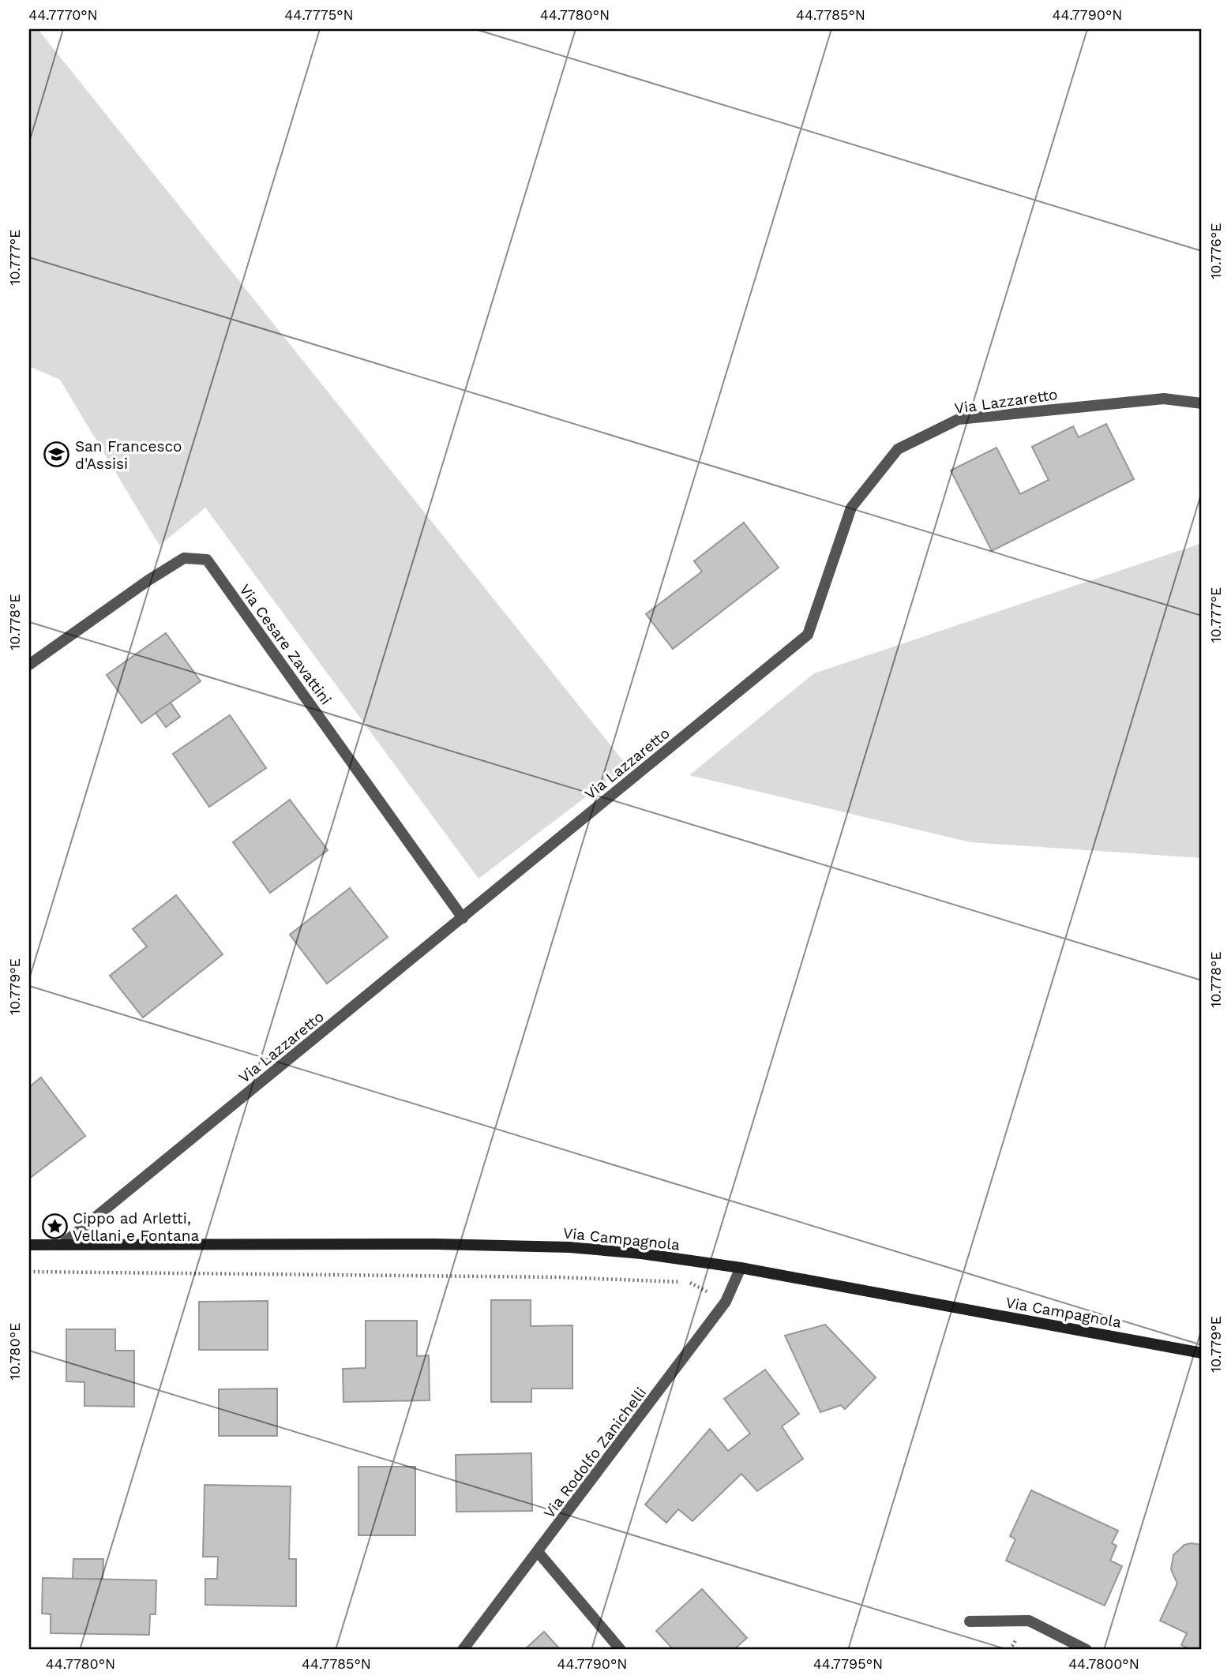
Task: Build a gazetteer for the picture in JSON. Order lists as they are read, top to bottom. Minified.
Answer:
{"streets":{"main road":["Via Campagnola"],"street":["Via Lazzaretto","Via Cesare Zavattini","Via Rodolfo Zanichelli"]},"crossings":[["Via Lazzaretto","Via Cesare Zavattini"],["Via Lazzaretto","Via Campagnola"],["Via Campagnola","Via Rodolfo Zanichelli"]],"places":{"school or university":["San Francesco d'Assisi"],"place":["Cippo ad Arletti, Vellani e Fontana"]},"coordinates":["44.7770°N","44.7775°N","44.7780°N","44.7785°N","44.7790°N","10.776°E","10.777°E","10.778°E","10.779°E","10.780°E","44.7795°N","44.7800°N"]}
